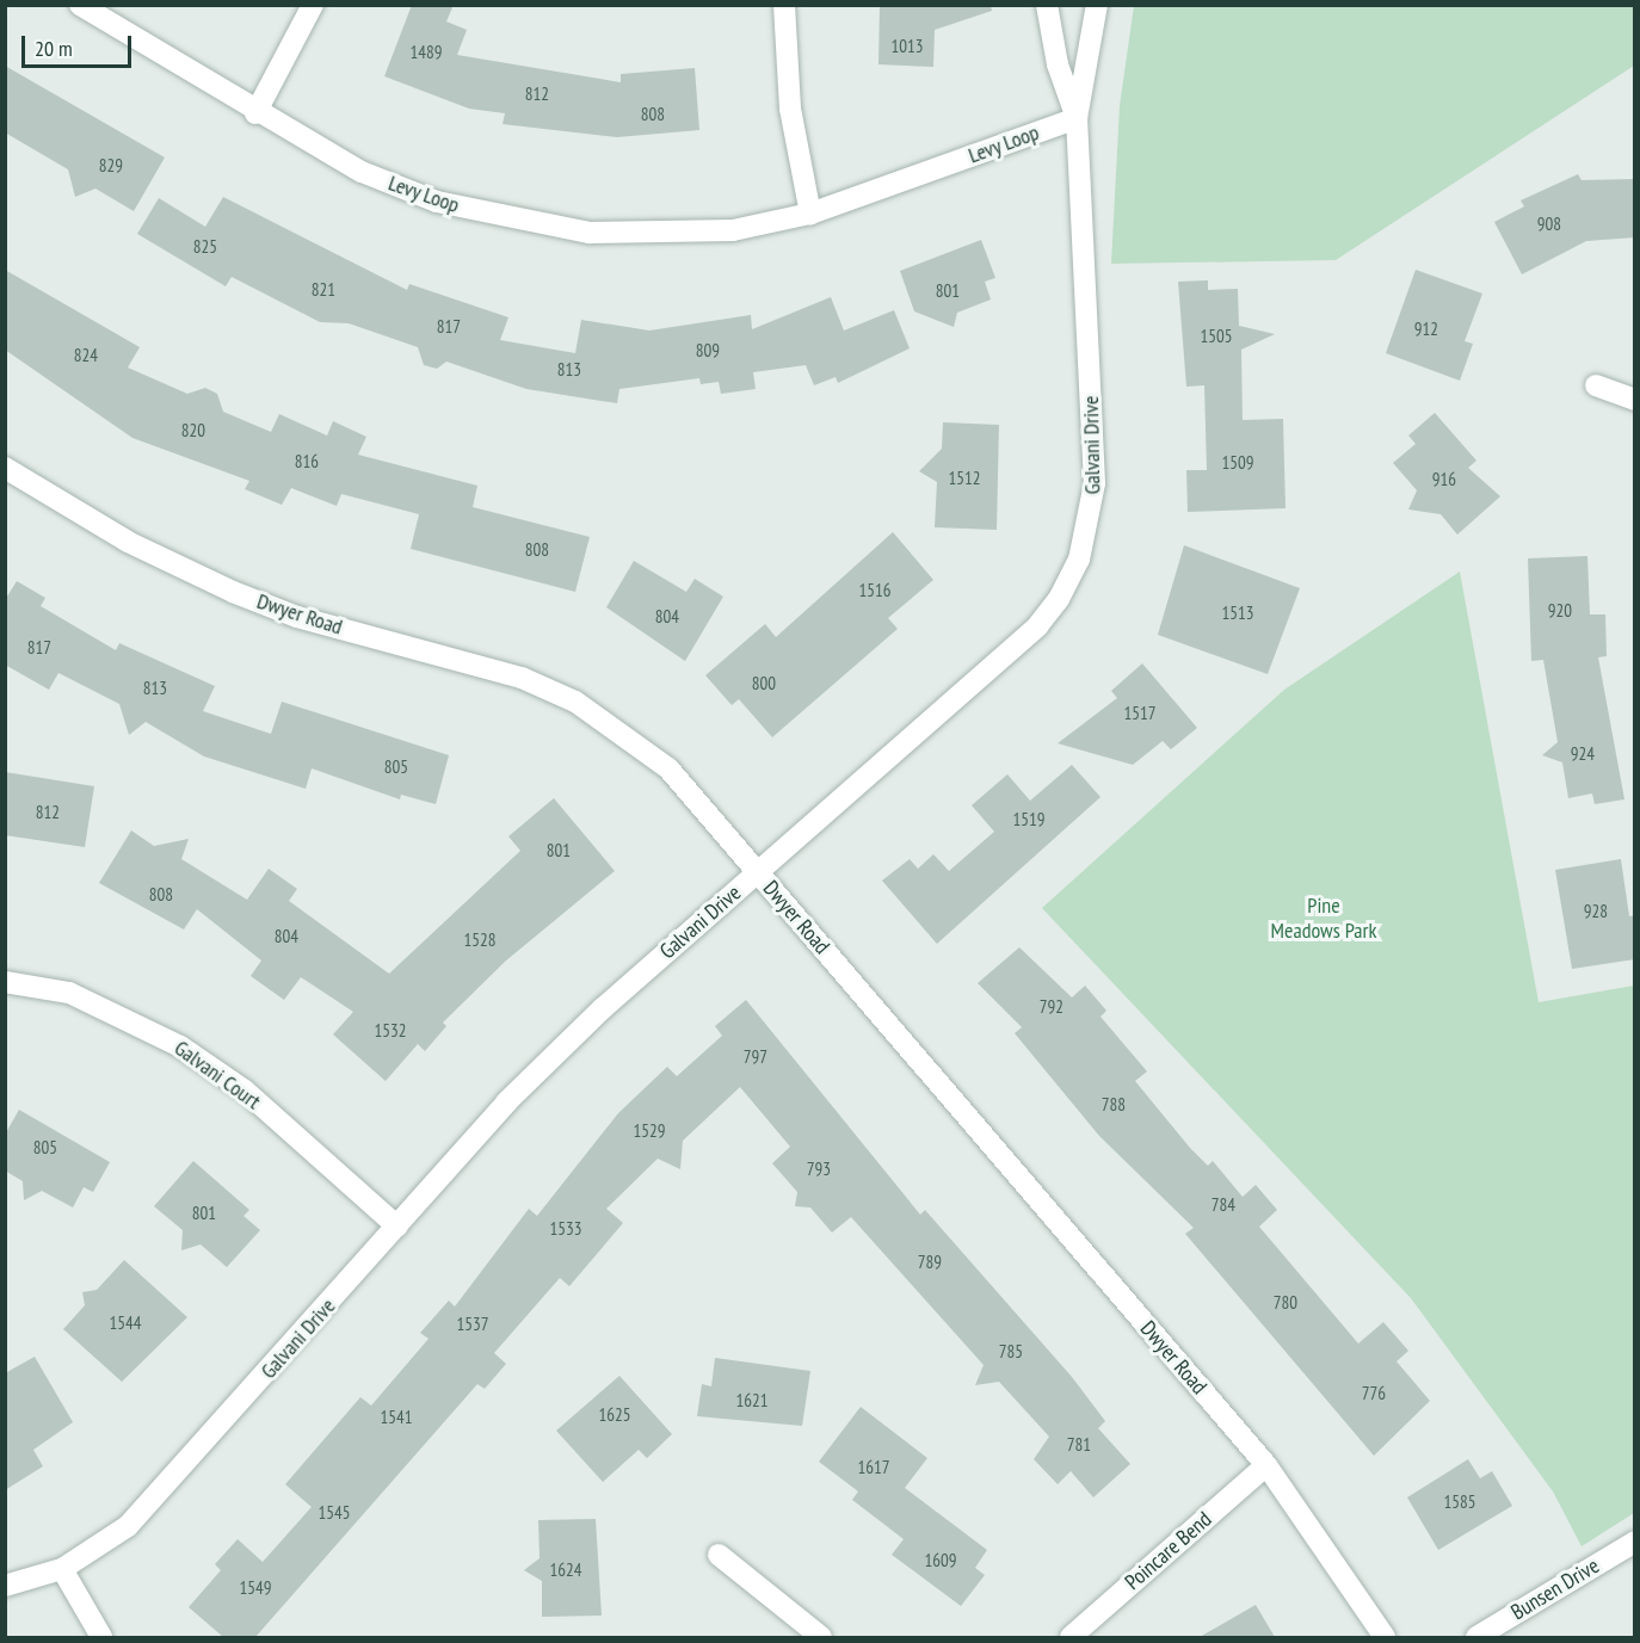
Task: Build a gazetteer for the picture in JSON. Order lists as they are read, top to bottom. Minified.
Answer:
{"streets":{"street":["Levy Loop","Galvani Drive","Dwyer Road","Galvani Court","Poincare Bend","Bunsen Drive"]},"crossings":[["Levy Loop","Galvani Drive"],["Galvani Drive","Dwyer Road"],["Galvani Drive","Galvani Court"],["Dwyer Road","Poincare Bend"]],"parks":["Pine Meadows Park"],"house_numbers":["1013","1489","812","808","829","908","825","821","801","817","912","1505","809","824","813","820","816","1509","1512","916","808","1516","920","1513","804","817","800","813","1517","924","805","812","1519","801","808","928","804","1528","792","1532","797","788","1529","805","793","784","801","1533","789","780","1544","1537","785","776","1621","1625","1541","781","1617","1585","1545","1609","1624","1549"],"scale_bar":"20 m"}
